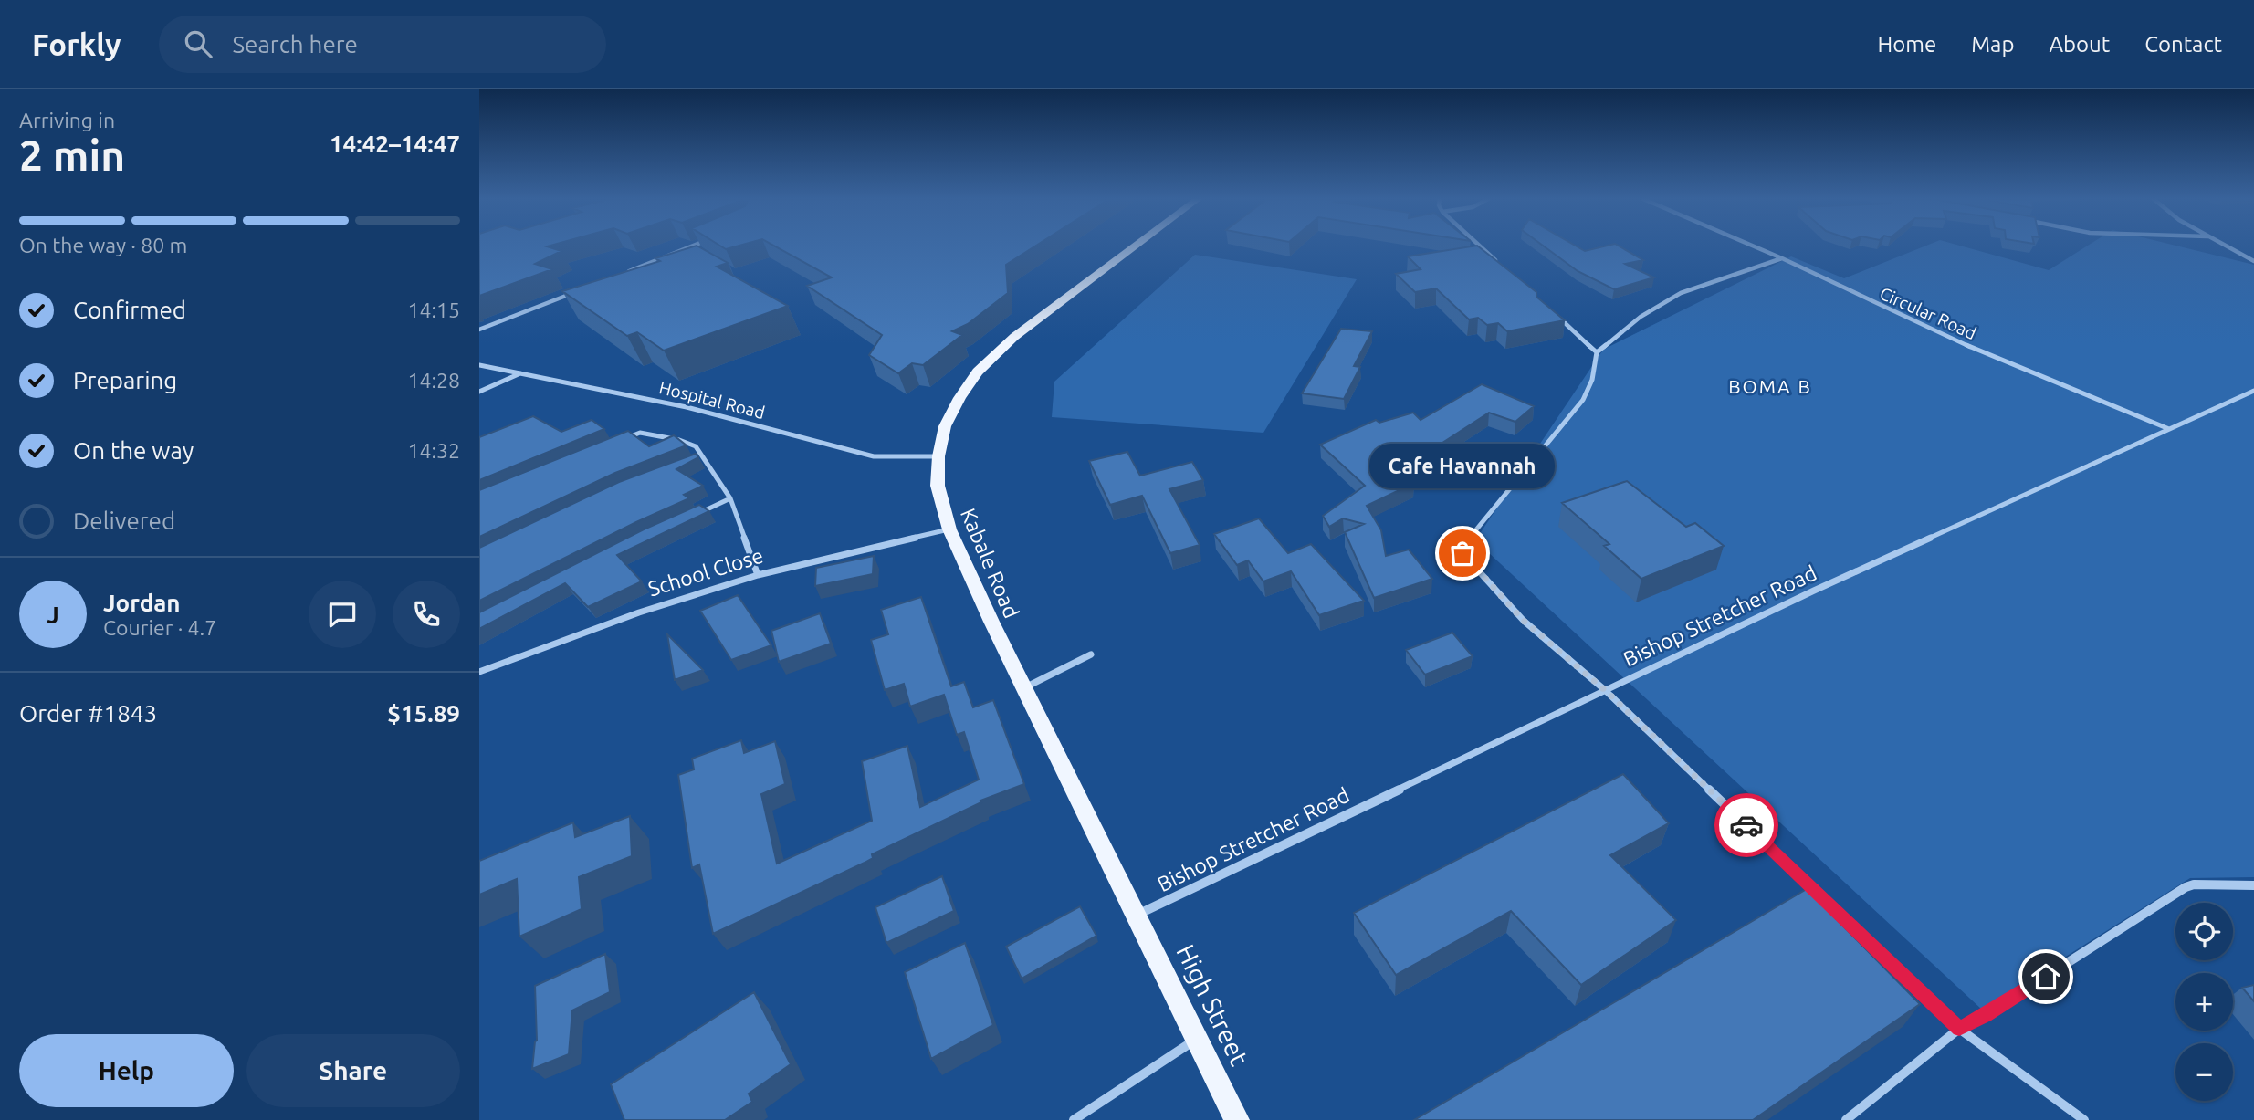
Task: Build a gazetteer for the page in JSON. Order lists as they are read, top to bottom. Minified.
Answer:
{"streets":{"main road":["Kabale Road","High Street"],"street":["Circular Road","Hospital Road","School Close","Bishop Stretcher Road"]},"crossings":[["Circular Road","Bishop Stretcher Road"],["Hospital Road","Kabale Road"],["Kabale Road","School Close"],["Kabale Road","Bishop Stretcher Road"],["Kabale Road","High Street"],["Bishop Stretcher Road","High Street"]],"districts":["BOMA B"],"places":["Cafe Havannah"],"page":{"header":"Forkly","search":"Search here","nav":["Home","Map","About","Contact"],"heading":["2 min","Arriving in","14:42–14:47"],"panel":["Jordan","Courier · 4.7","Order #1843","$15.89"],"bar":"On the way · 80 m","list":[["Confirmed","14:15"],["Preparing","14:28"],["On the way","14:32"],"Delivered"],"bubble":"Cafe Havannah","round":"J","map_buttons":["+","−"],"buttons":["Help","Share"]}}
